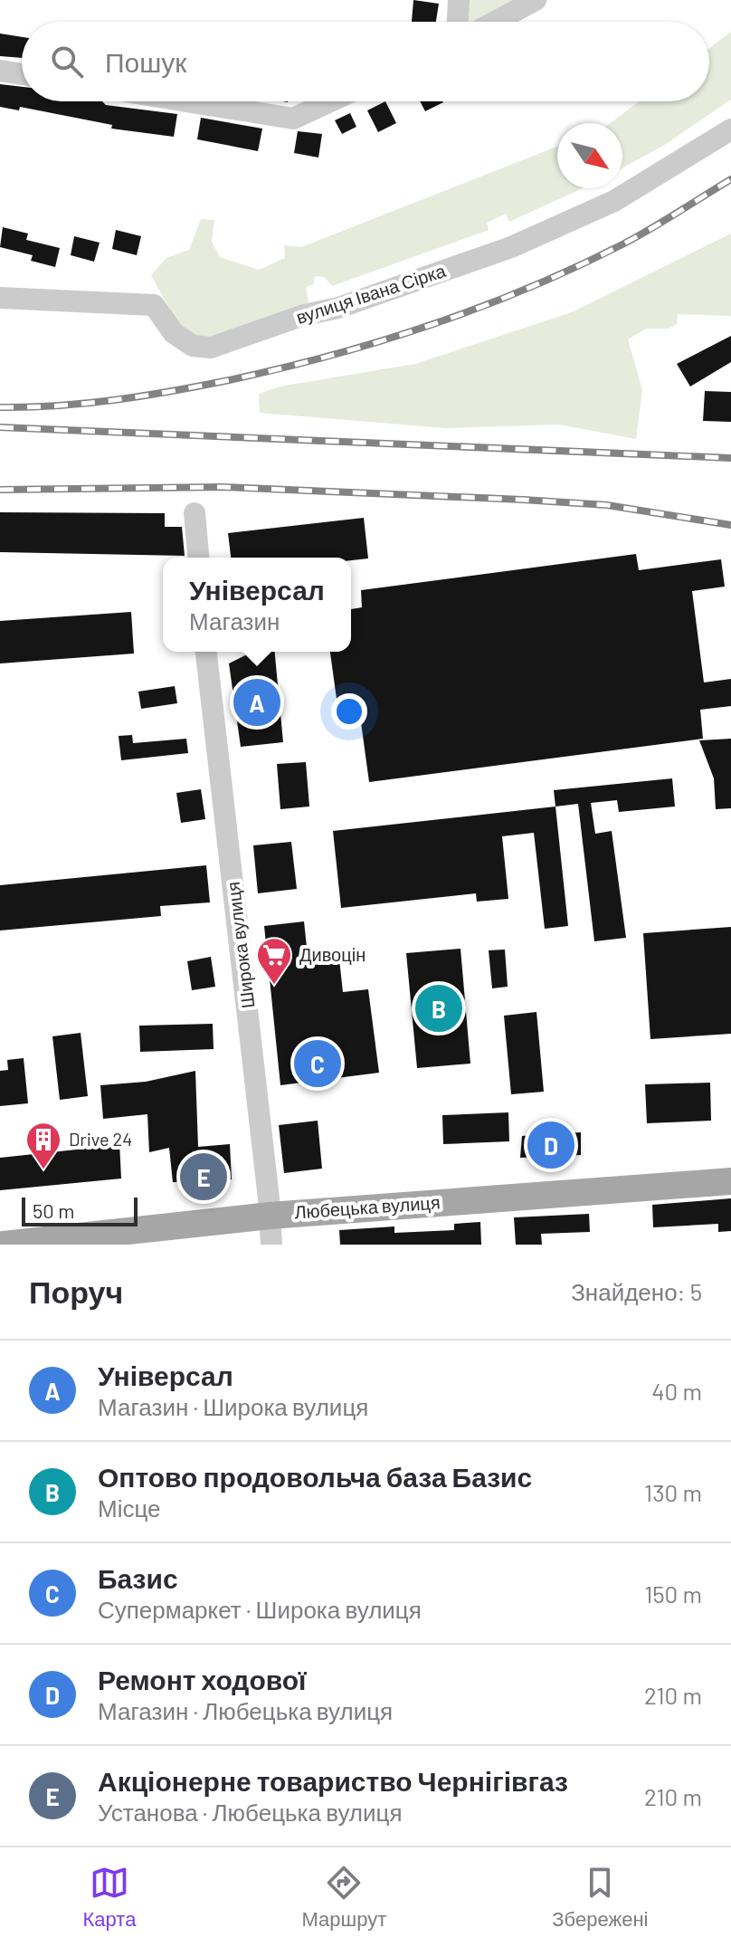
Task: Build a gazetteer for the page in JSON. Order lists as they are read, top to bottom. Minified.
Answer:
{"streets":{"main road":["Любецька вулиця"],"street":["вулиця Івана Сірка","Широка вулиця"]},"crossings":[["Широка вулиця","Любецька вулиця"]],"places":{"supermarket":["Дивоцін"],"building":["Drive 24"]},"scale_bar":"50 m","north":"bottom right","page":{"search":"Пошук","popup":["Універсал","Магазин"],"pins":["A","B","C","D","E"],"scale":"50 m","heading":["Поруч","Знайдено: 5"],"list":[{"mark":"A","name":"Універсал","note":"Магазин · Широка вулиця","value":"40 m"},{"mark":"B","name":"Оптово продовольча база Базис","note":"Місце","value":"130 m"},{"mark":"C","name":"Базис","note":"Супермаркет · Широка вулиця","value":"150 m"},{"mark":"D","name":"Ремонт ходової","note":"Магазин · Любецька вулиця","value":"210 m"},{"mark":"E","name":"Акціонерне товариство Чернігівгаз","note":"Установа · Любецька вулиця","value":"210 m"}],"nav":["Карта","Маршрут","Збережені"]}}
